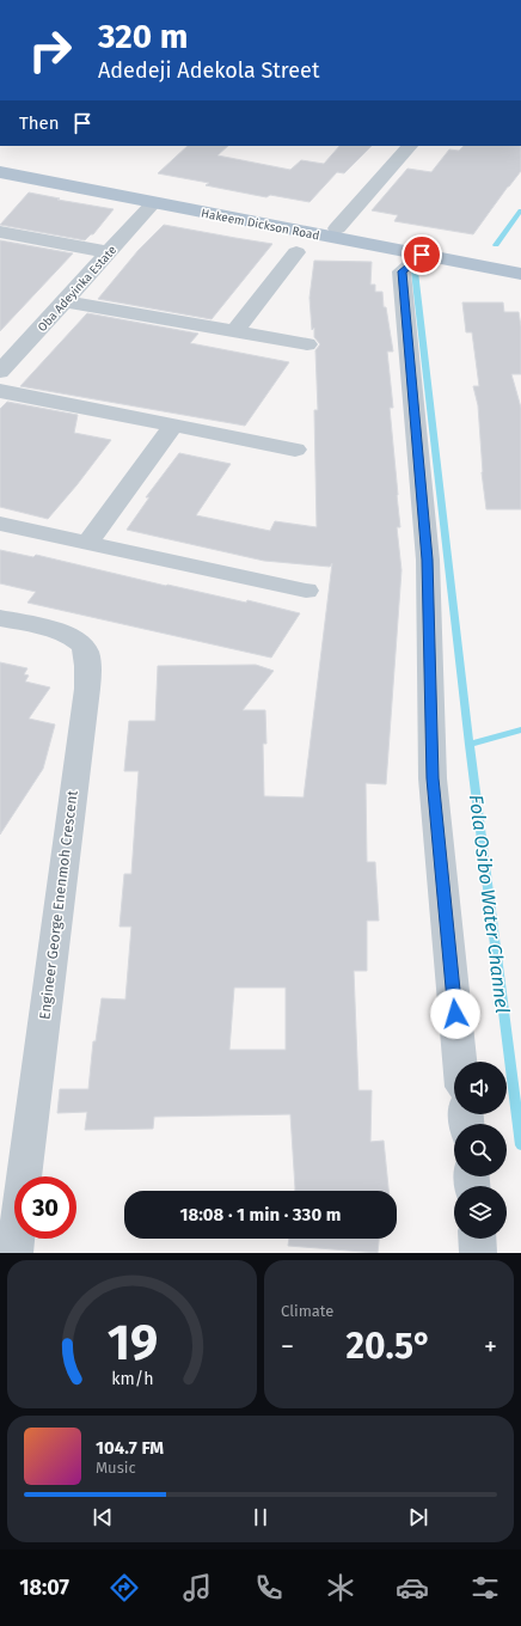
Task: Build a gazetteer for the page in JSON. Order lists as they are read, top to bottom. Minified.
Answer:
{"streets":{"main road":["Hakeem Dickson Road"],"street":["Oba Adeyinka Estate","Engineer George Enenmoh Crescent"]},"crossings":[["Hakeem Dickson Road","Oba Adeyinka Estate"]],"water":["Fola Osibo Water Channel"],"page":{"turn":["320 m","Adedeji Adekola Street"],"then":"Then","limit":"30","trip":"18:08 · 1 min · 330 m","tile":"Climate","heat":["−","20.5°","+"],"song":["104.7 FM","Music"],"tabs":"18:07","gauge":["19","km/h"]}}
